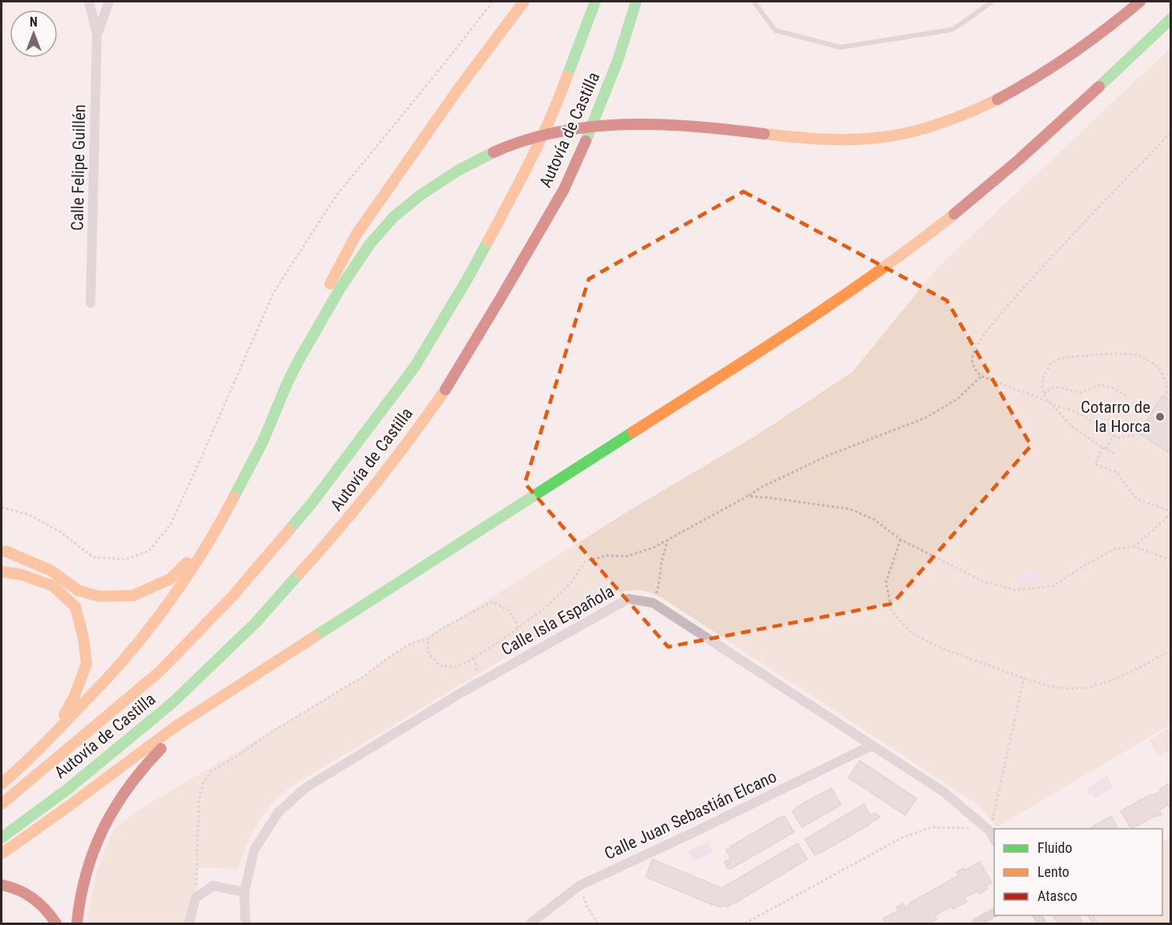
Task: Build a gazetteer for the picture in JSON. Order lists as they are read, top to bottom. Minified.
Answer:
{"streets":{"highway":["Autovía de Castilla"],"street":["Calle Felipe Guillén","Calle Isla Española","Calle Juan Sebastián Elcano"]},"crossings":[["Calle Isla Española","Calle Juan Sebastián Elcano"]],"places":["Cotarro de la Horca"],"legend":["Fluido","Lento","Atasco"],"north":"top"}
